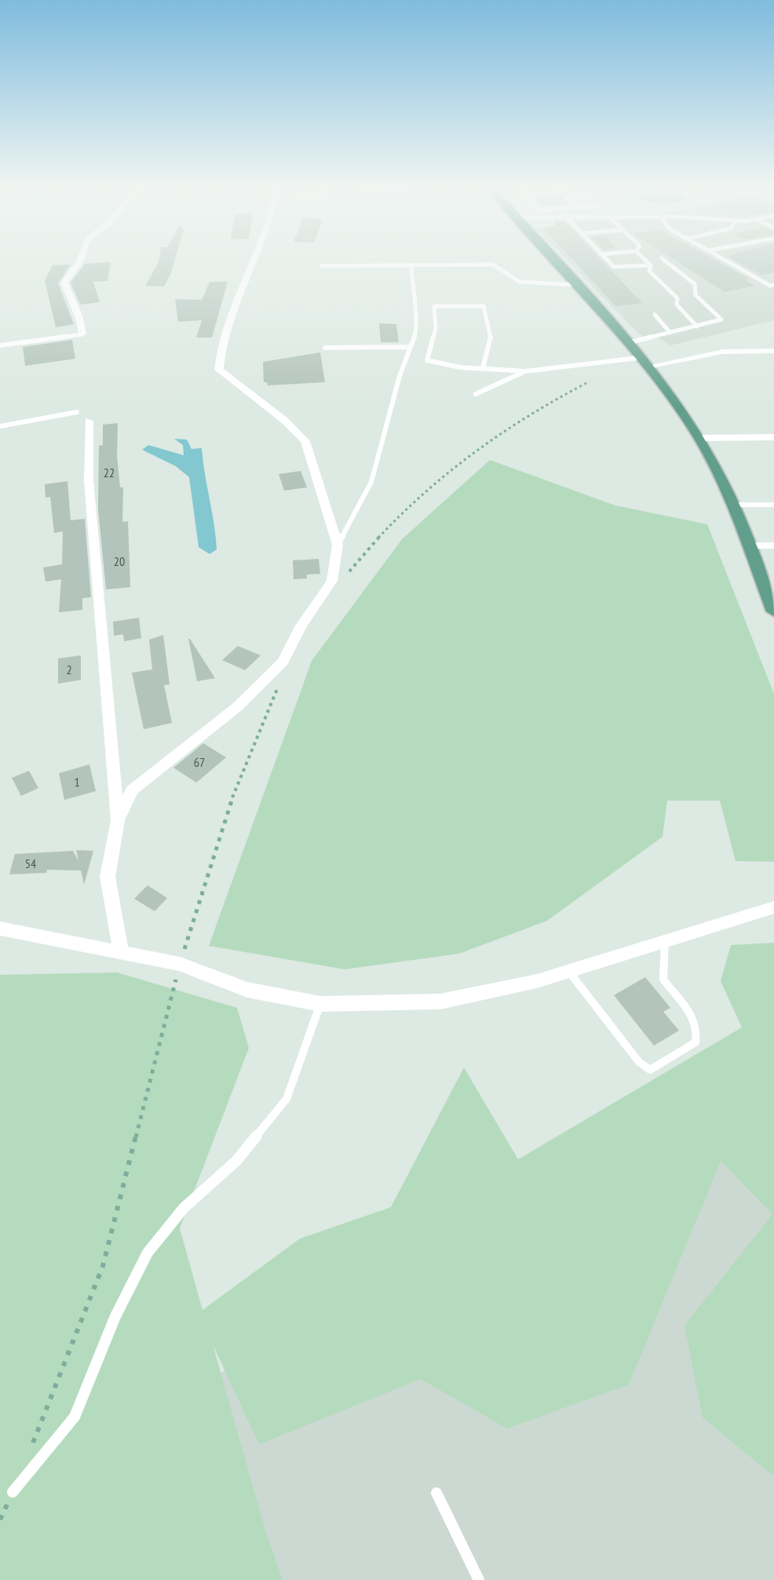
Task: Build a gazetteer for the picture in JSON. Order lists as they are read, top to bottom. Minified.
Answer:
{"house_numbers":["22","20","2","67","1","54"]}
